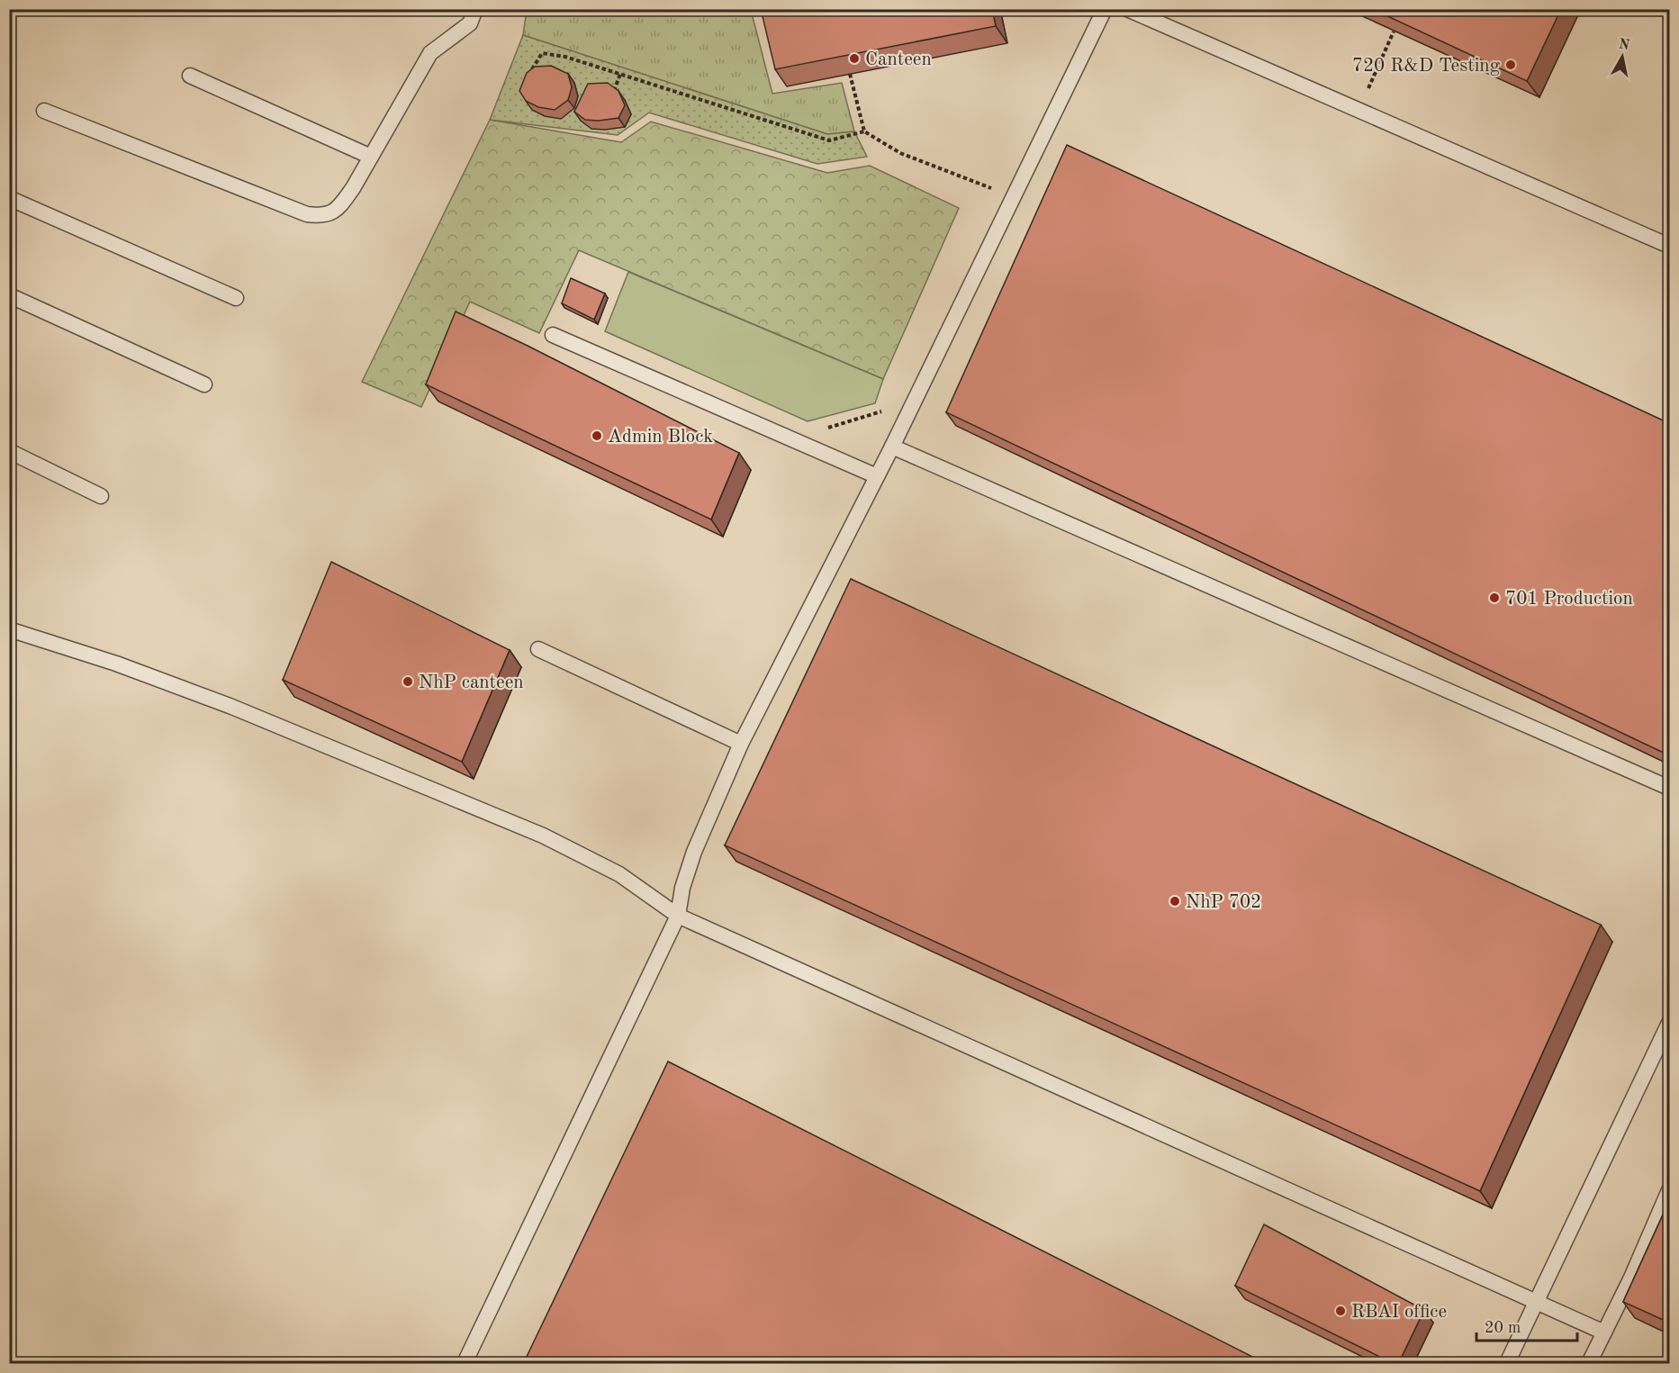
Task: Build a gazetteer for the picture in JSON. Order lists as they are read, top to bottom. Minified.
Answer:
{"places":["Canteen","720 R&D Testing","Admin Block","701 Production","NhP canteen","NhP 702","RBAI office"],"scale_bar":"20 m","north":"top"}
